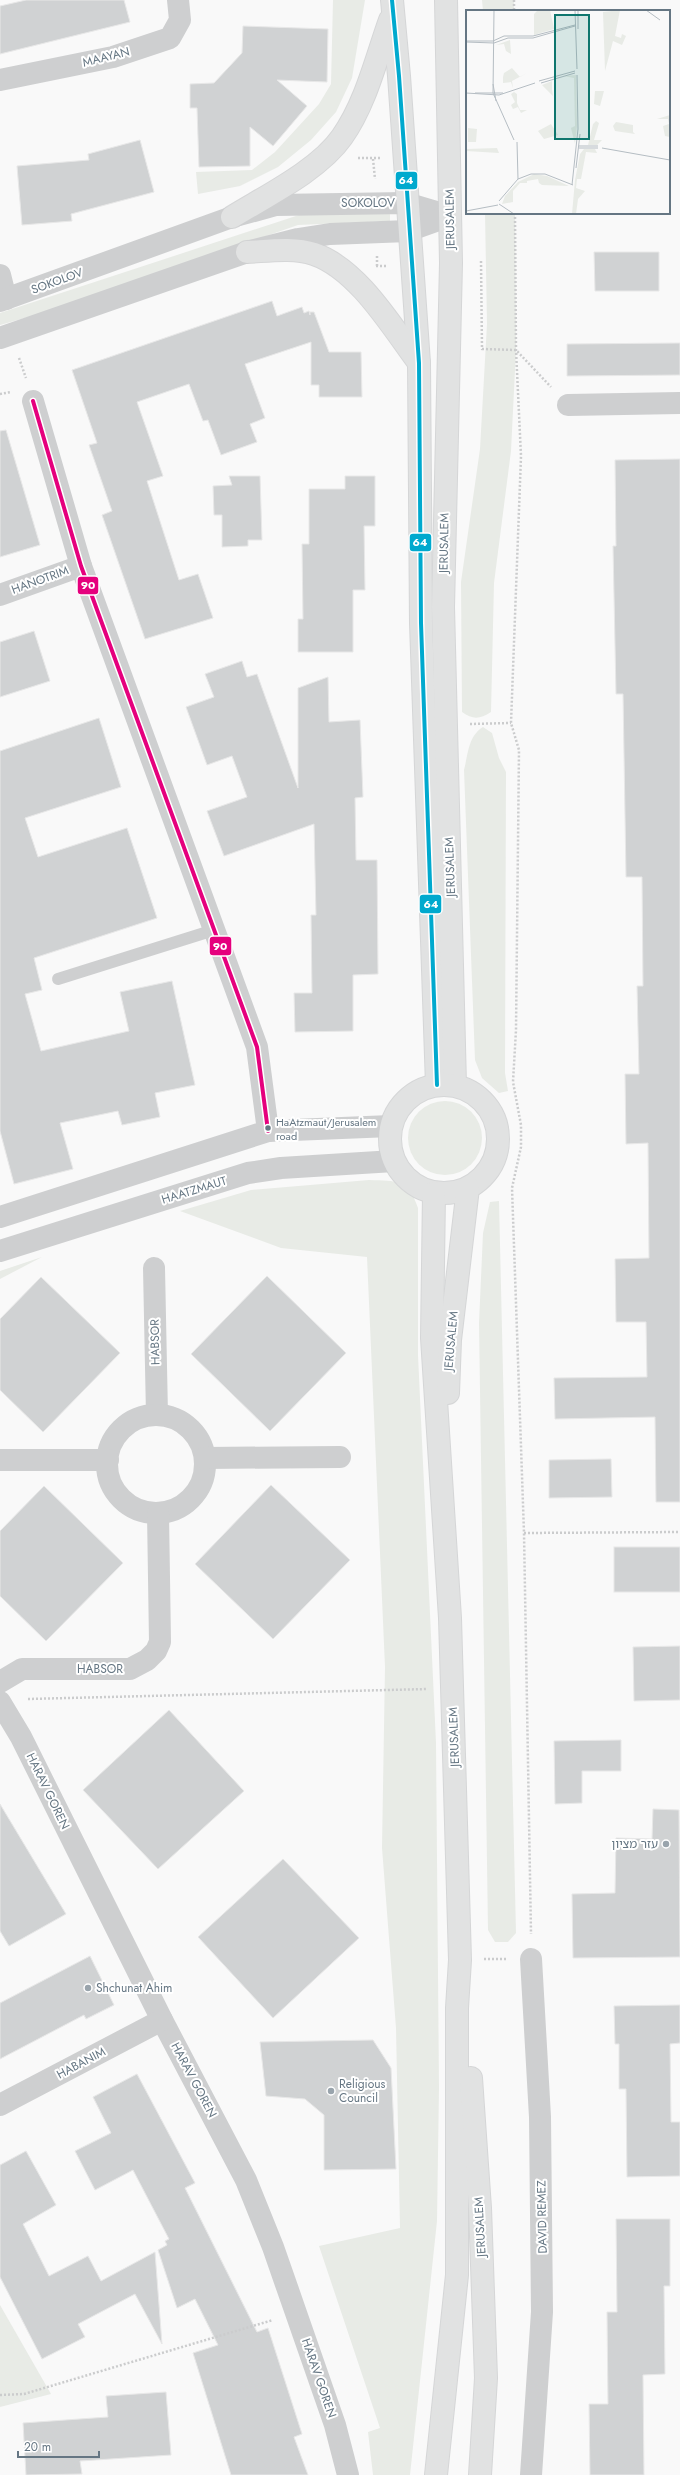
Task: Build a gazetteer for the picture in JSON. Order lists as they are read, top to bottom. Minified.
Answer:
{"streets":{"main road":["JERUSALEM"],"street":["MAAYAN","SOKOLOV","HANOTRIM","HAATZMAUT","HABSOR","HARAV GOREN","HABANIM","DAVID REMEZ"]},"crossings":[["SOKOLOV","JERUSALEM"],["JERUSALEM","HAATZMAUT"],["HARAV GOREN","HABANIM"]],"places":["HaAtzmaut/Jerusalem road","עזר מציון","Shchunat Ahim","Religious Council"],"lines":["transit line 64","transit line 90"],"scale_bar":"20 m"}
